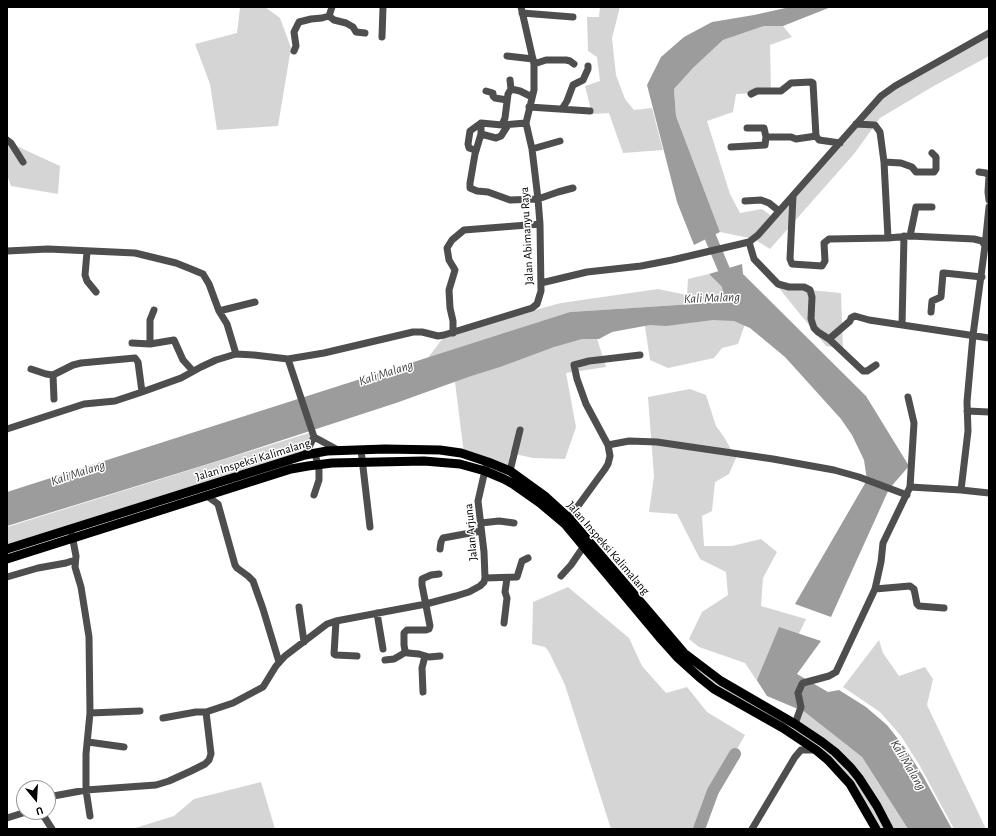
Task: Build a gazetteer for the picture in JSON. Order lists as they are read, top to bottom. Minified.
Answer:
{"streets":{"main road":["Jalan Inspeksi Kalimalang"],"street":["Jalan Abimanyu Raya","Jalan Arjuna"]},"crossings":[["Jalan Inspeksi Kalimalang","Jalan Arjuna"]],"water":["Kali Malang"],"north":"bottom"}
